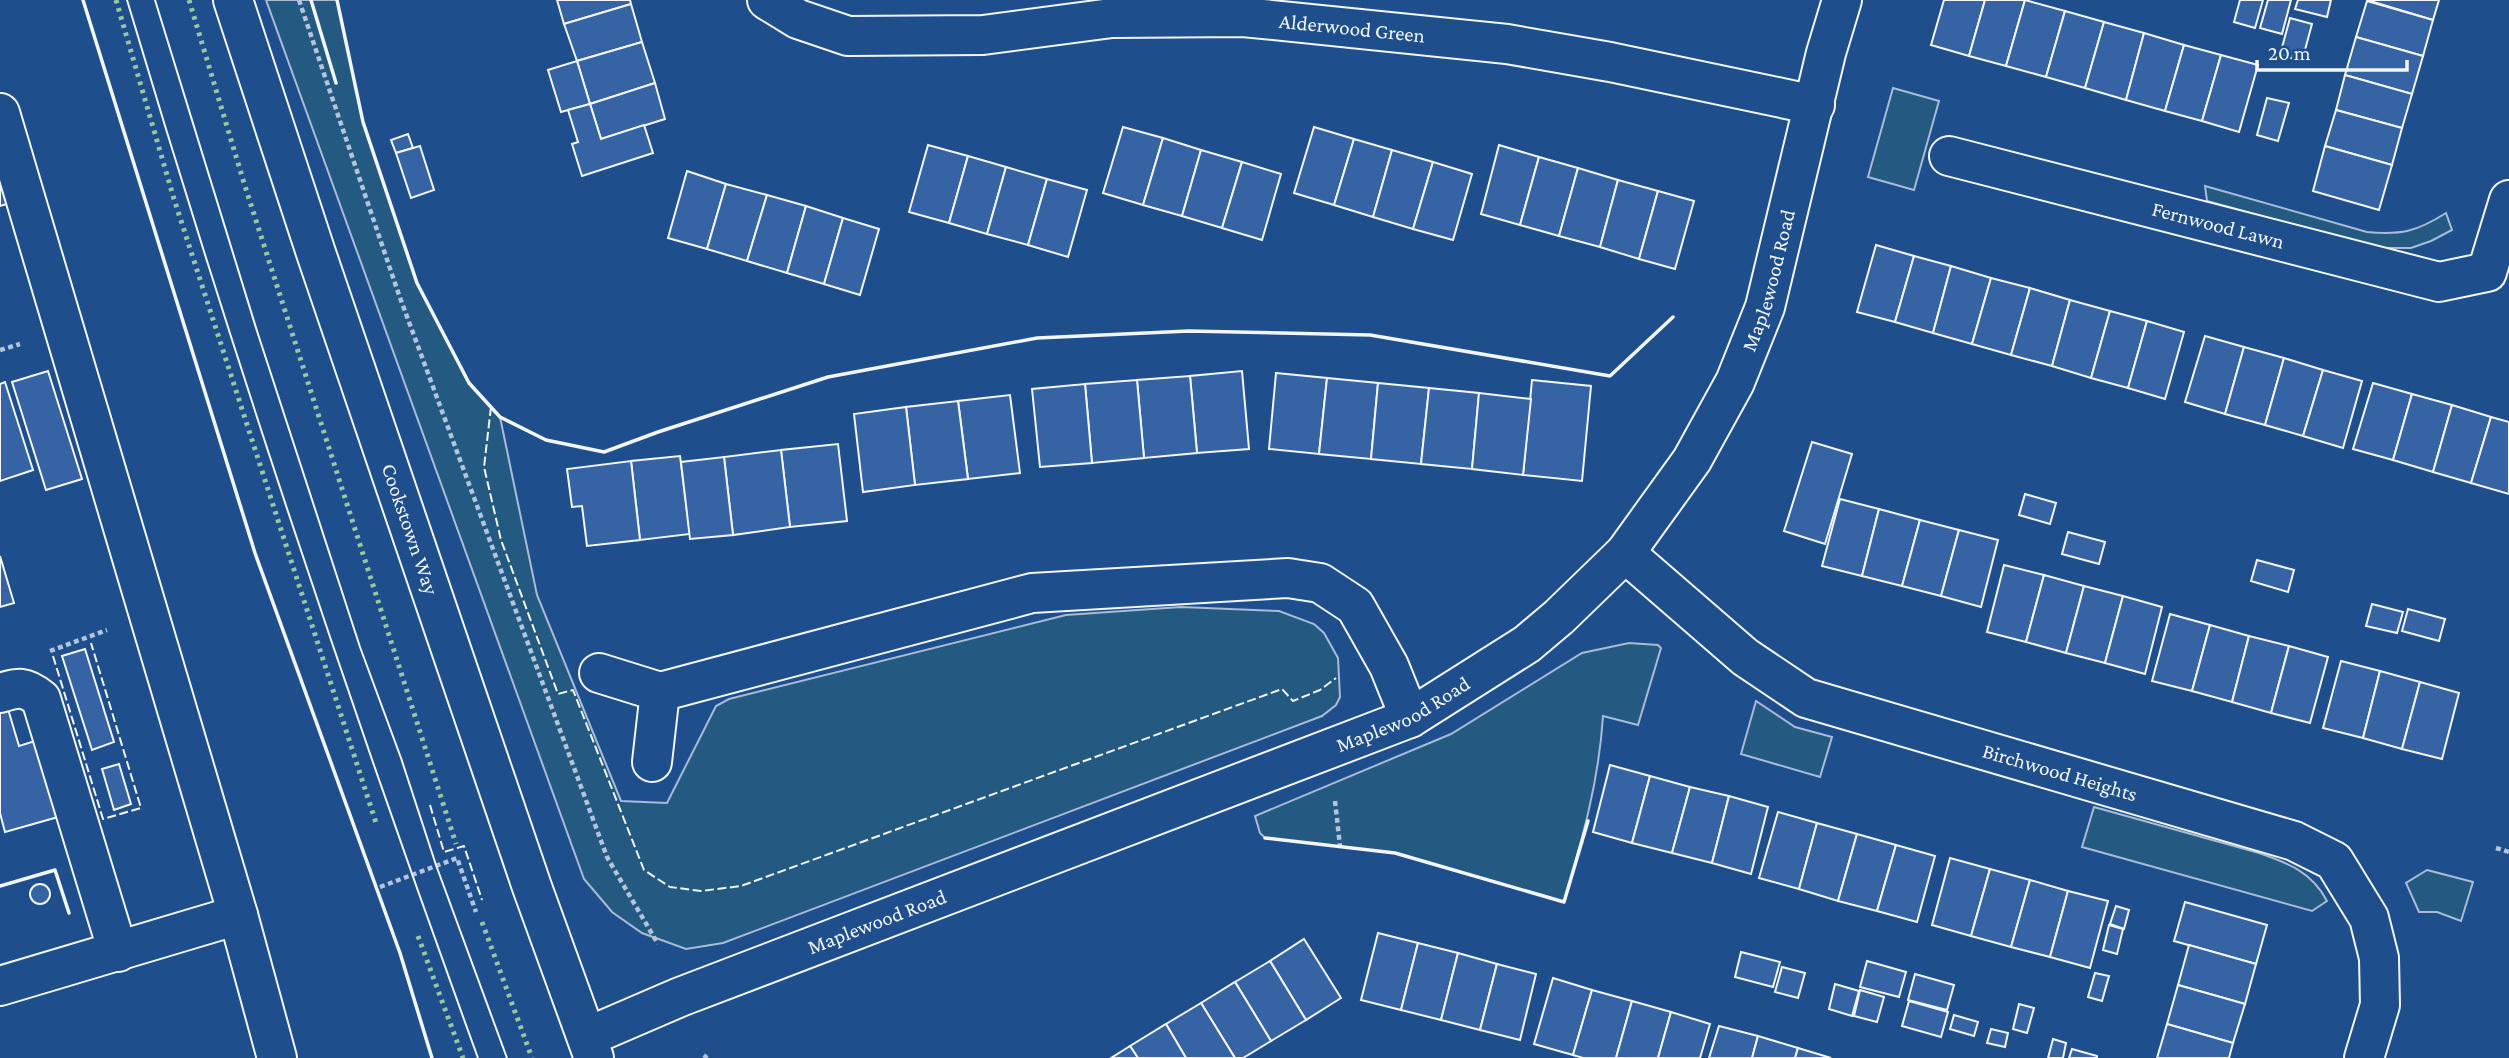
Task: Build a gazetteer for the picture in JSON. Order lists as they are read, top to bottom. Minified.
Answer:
{"streets":{"street":["Alderwood Green","Fernwood Lawn","Maplewood Road","Cookstown Way","Birchwood Heights"]},"crossings":[["Alderwood Green","Maplewood Road"],["Maplewood Road","Cookstown Way"],["Maplewood Road","Birchwood Heights"]],"scale_bar":"20 m"}
